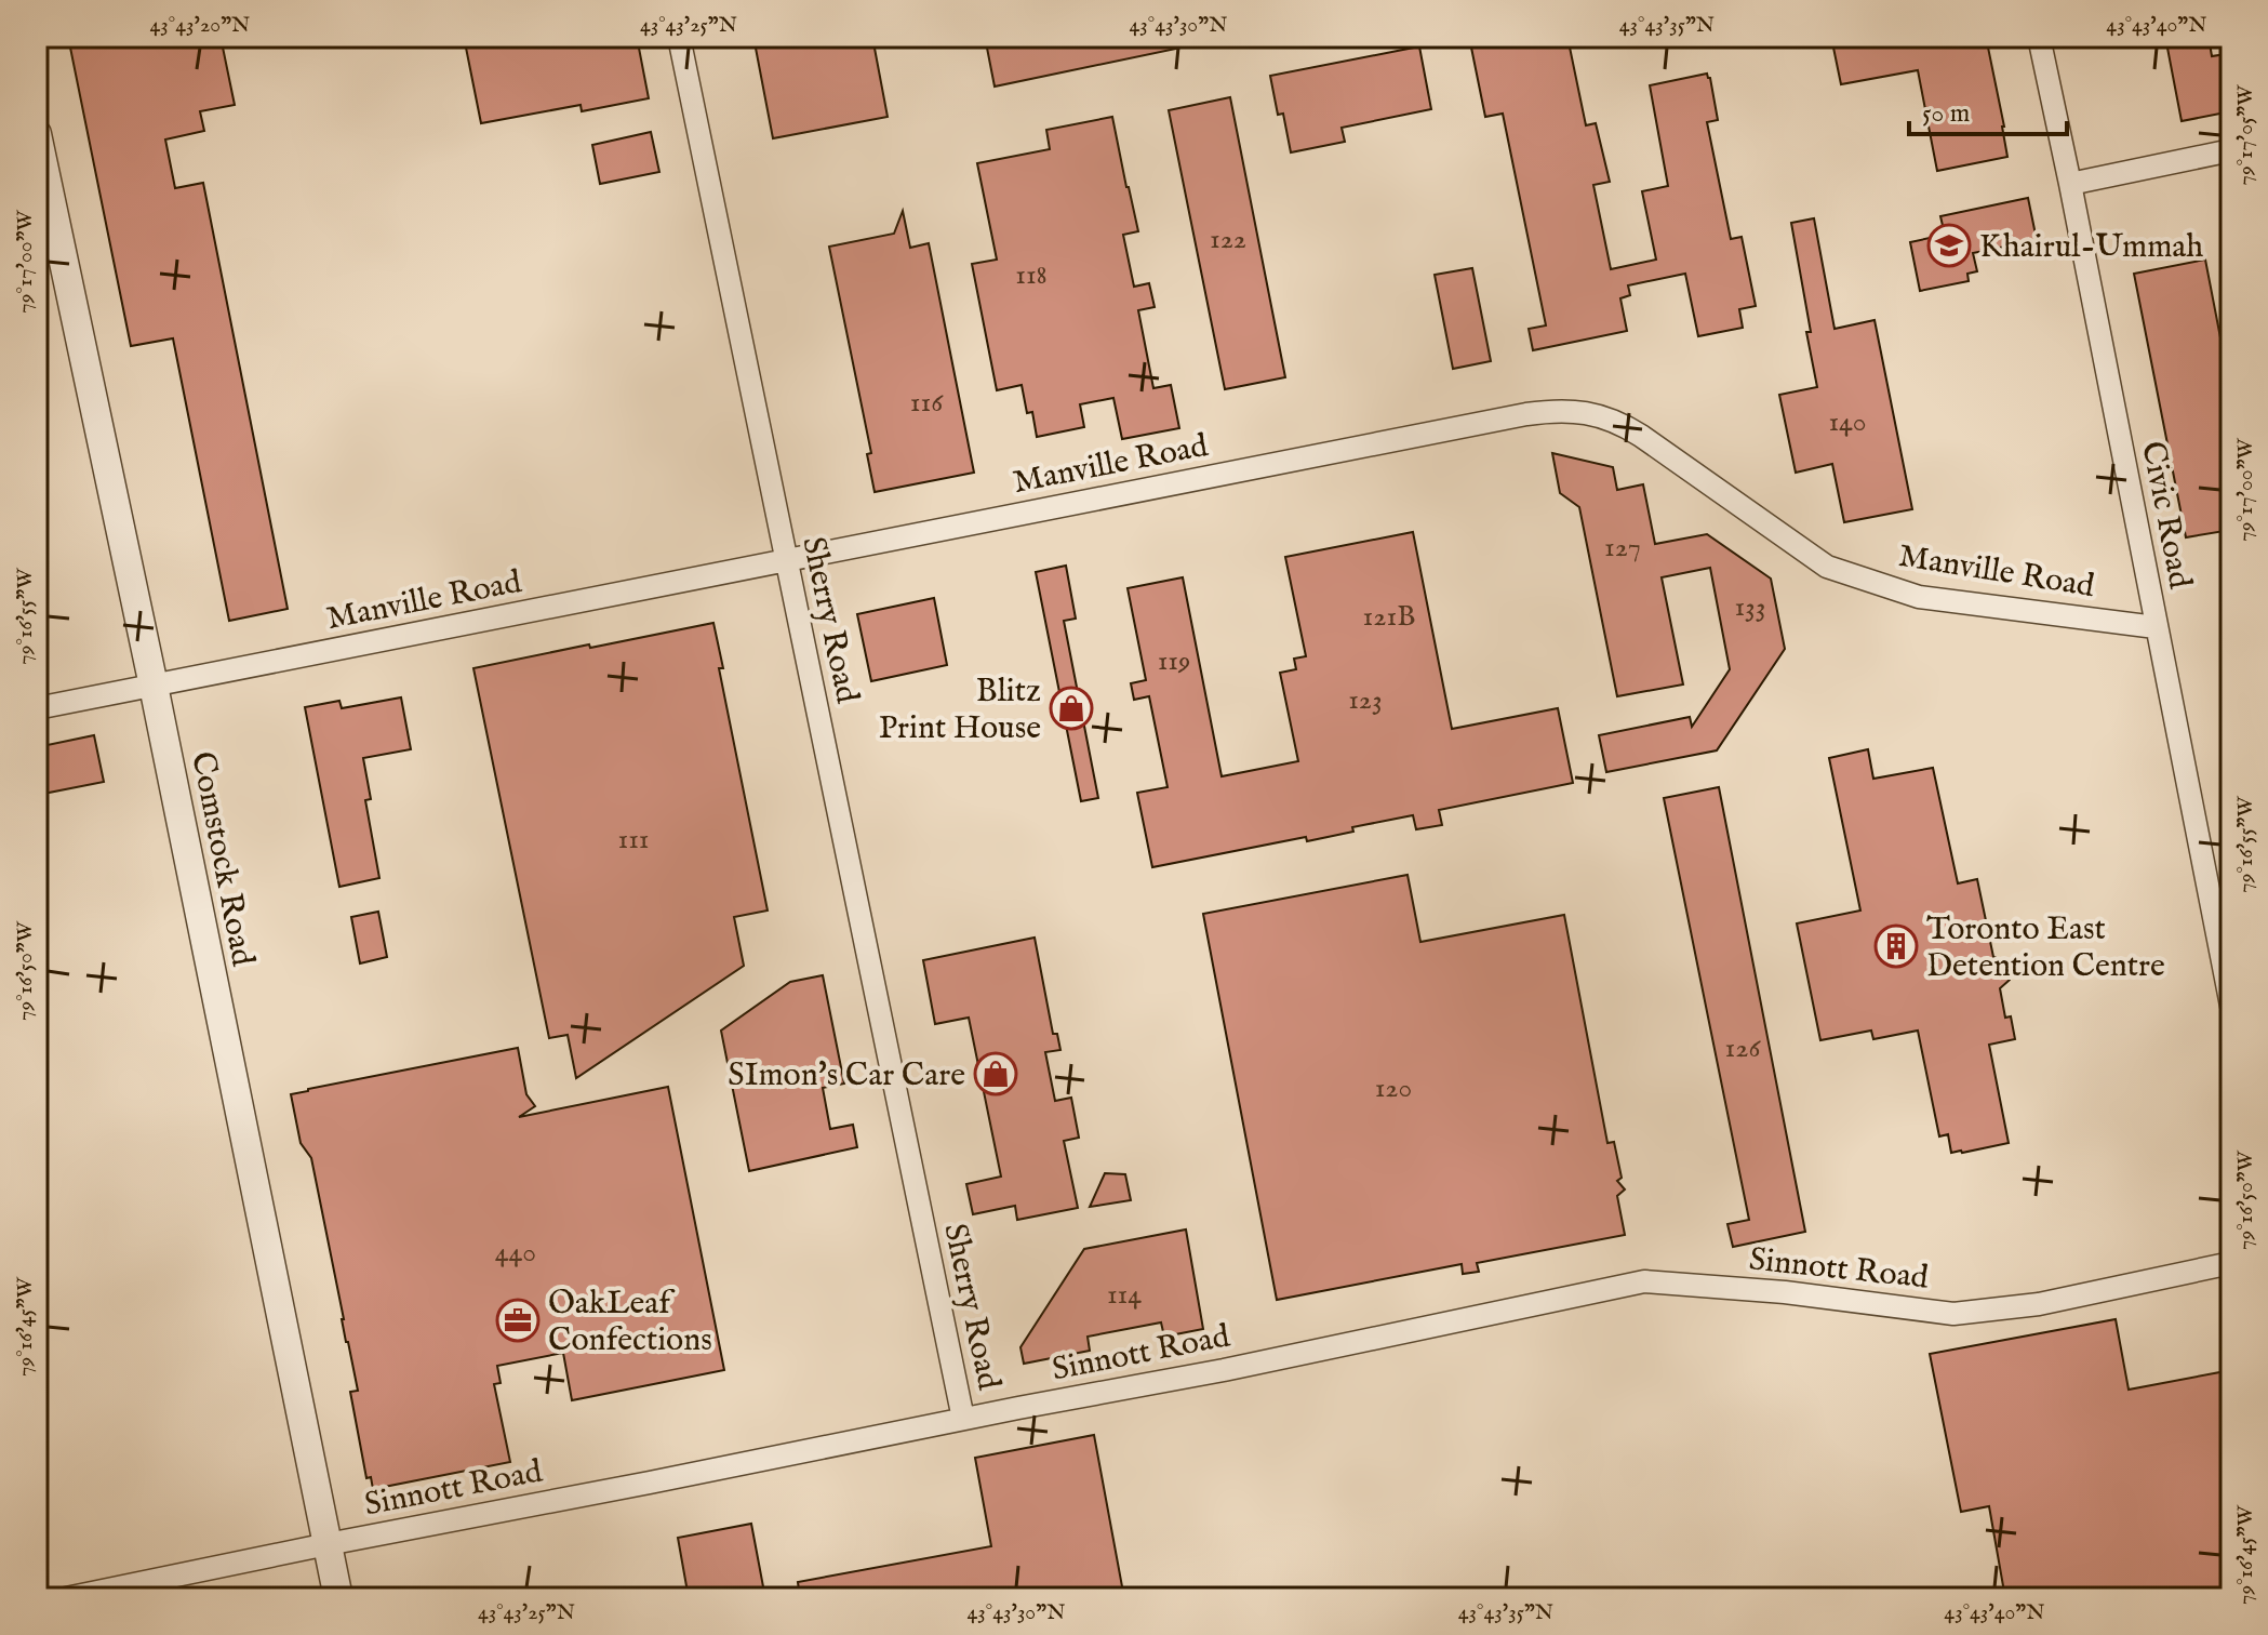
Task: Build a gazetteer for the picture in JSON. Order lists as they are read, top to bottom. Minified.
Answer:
{"streets":{"street":["Manville Road","Civic Road","Sherry Road","Comstock Road","Sinnott Road"]},"crossings":[["Manville Road","Civic Road"],["Manville Road","Sherry Road"],["Manville Road","Comstock Road"],["Sherry Road","Sinnott Road"],["Comstock Road","Sinnott Road"]],"places":{"school or university":["Khairul-Ummah"],"shop":["Blitz Print House","SImon's Car Care"],"building":["Toronto East Detention Centre"],"office":["OakLeaf Confections"]},"house_numbers":["122","118","116","140","127","133","121B","119","123","111","126","120","440","114"],"scale_bar":"50 m","coordinates":["43°43'20\"N","43°43'25\"N","43°43'30\"N","43°43'35\"N","43°43'40\"N","79°17'05\"W","79°17'00\"W","79°16'55\"W","79°16'50\"W","79°16'45\"W"]}
